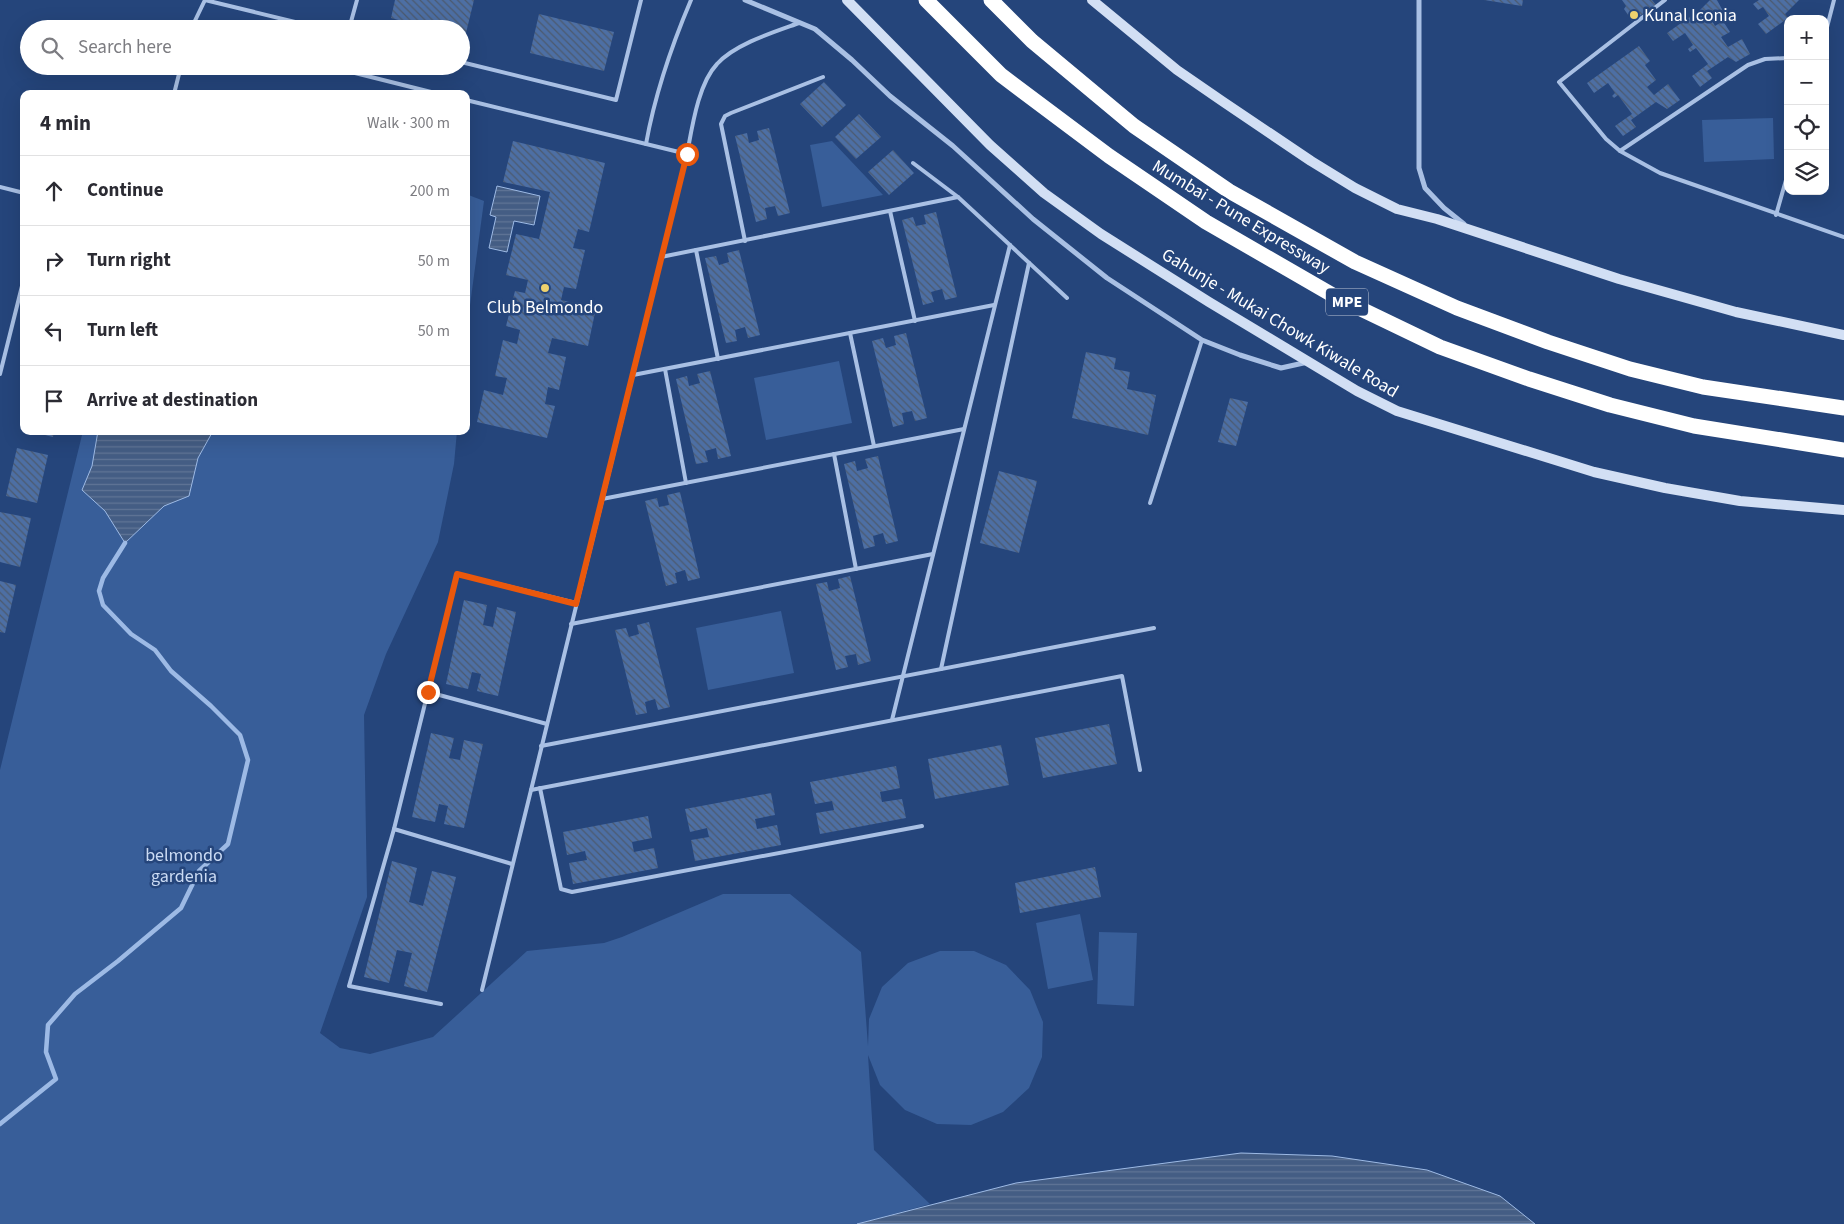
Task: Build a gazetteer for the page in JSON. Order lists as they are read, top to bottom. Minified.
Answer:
{"streets":{"highway":["Mumbai - Pune Expressway","MPE"],"street":["Gahunje - Mukai Chowk Kiwale Road"]},"parks":["belmondo gardenia"],"places":["Kunal Iconia","Club Belmondo"],"page":{"map_buttons":["+","−"],"search":"Search here","heading":["4 min","Walk · 300 m"],"list":[["Continue","200 m"],["Turn right","50 m"],["Turn left","50 m"],"Arrive at destination"]}}
